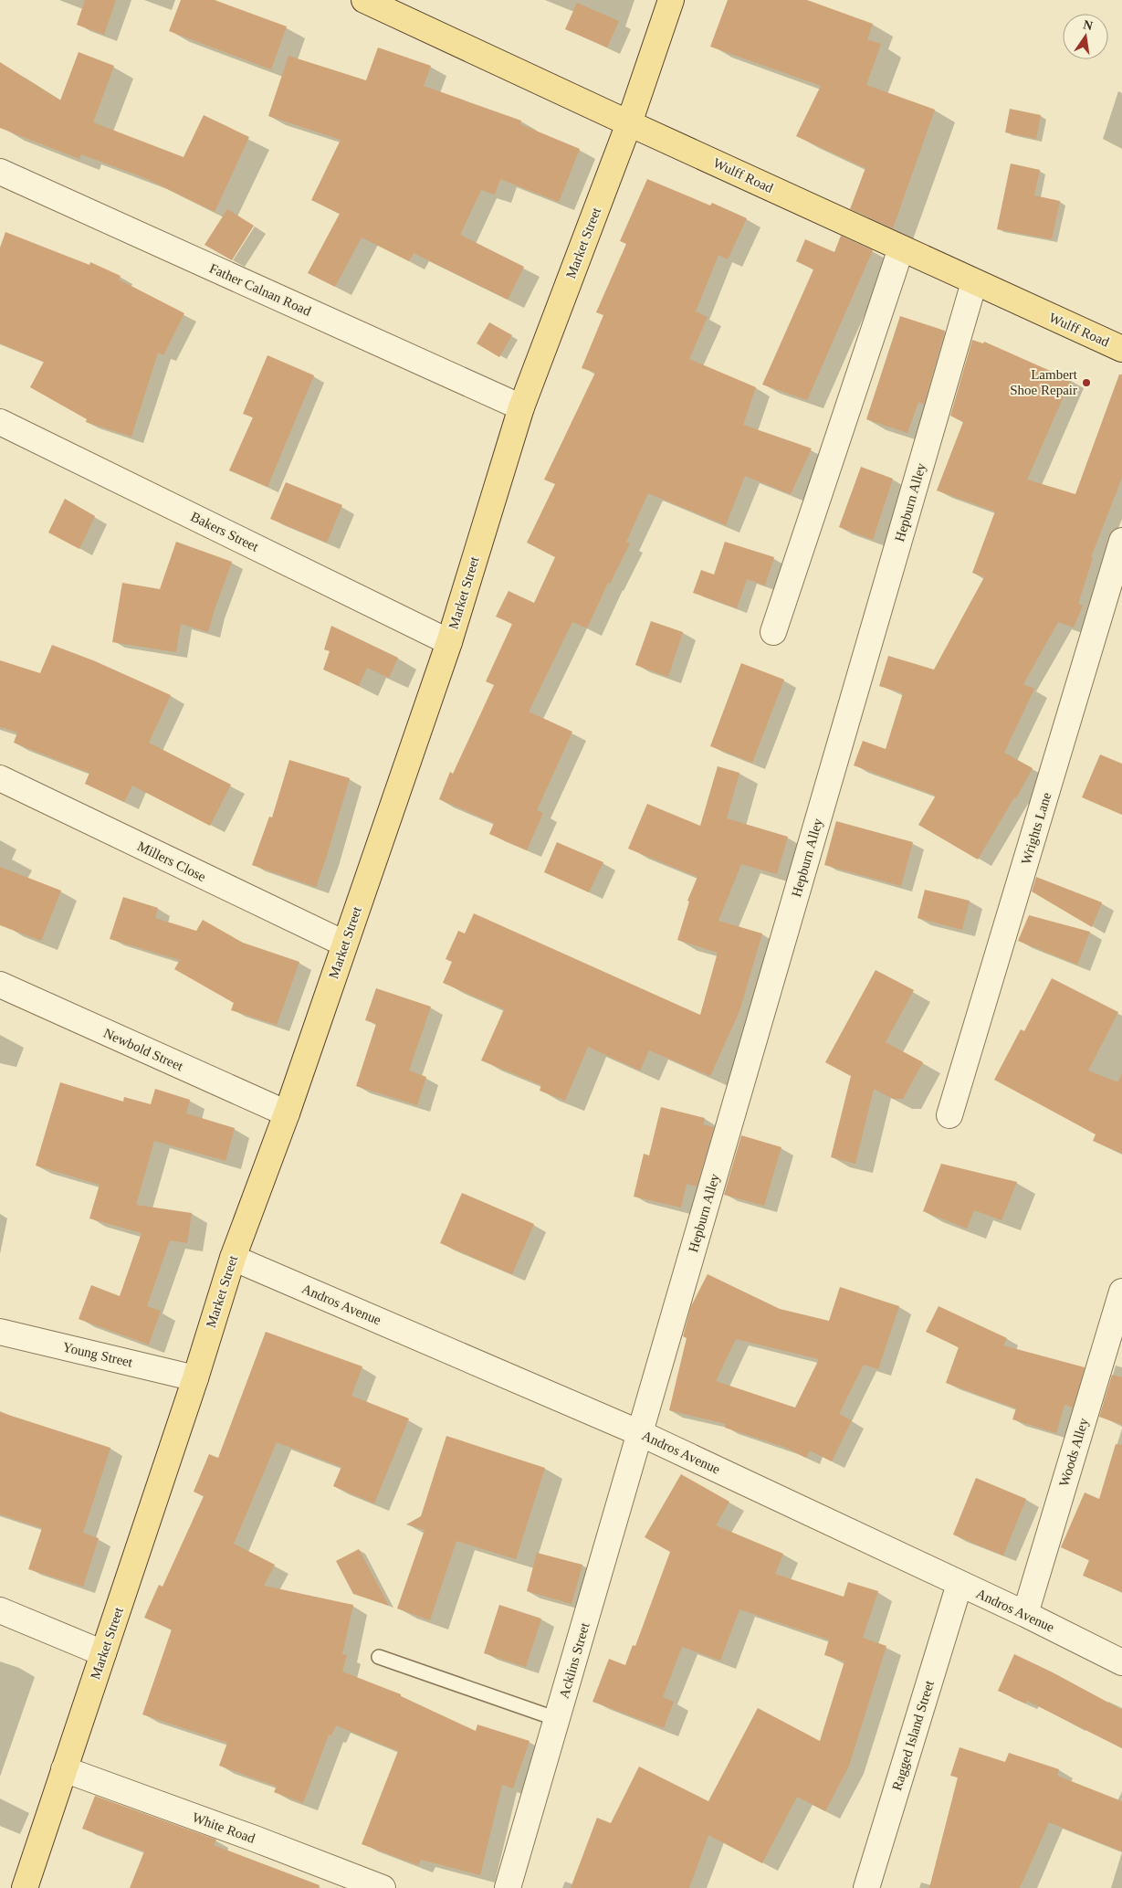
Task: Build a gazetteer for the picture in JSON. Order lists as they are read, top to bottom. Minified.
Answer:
{"streets":{"main road":["Wulff Road","Market Street"],"street":["Father Calnan Road","Hepburn Alley","Bakers Street","Wrights Lane","Millers Close","Newbold Street","Andros Avenue","Young Street","Woods Alley","Acklins Street","Ragged Island Street","White Road"]},"crossings":[["Wulff Road","Market Street"],["Wulff Road","Hepburn Alley"],["Market Street","Father Calnan Road"],["Market Street","Bakers Street"],["Market Street","Millers Close"],["Market Street","Newbold Street"],["Market Street","Andros Avenue"],["Market Street","Young Street"],["Market Street","White Road"],["Hepburn Alley","Andros Avenue"],["Hepburn Alley","Acklins Street"],["Andros Avenue","Woods Alley"],["Andros Avenue","Acklins Street"],["Andros Avenue","Ragged Island Street"]],"places":["Lambert Shoe Repair"],"north":"top"}
